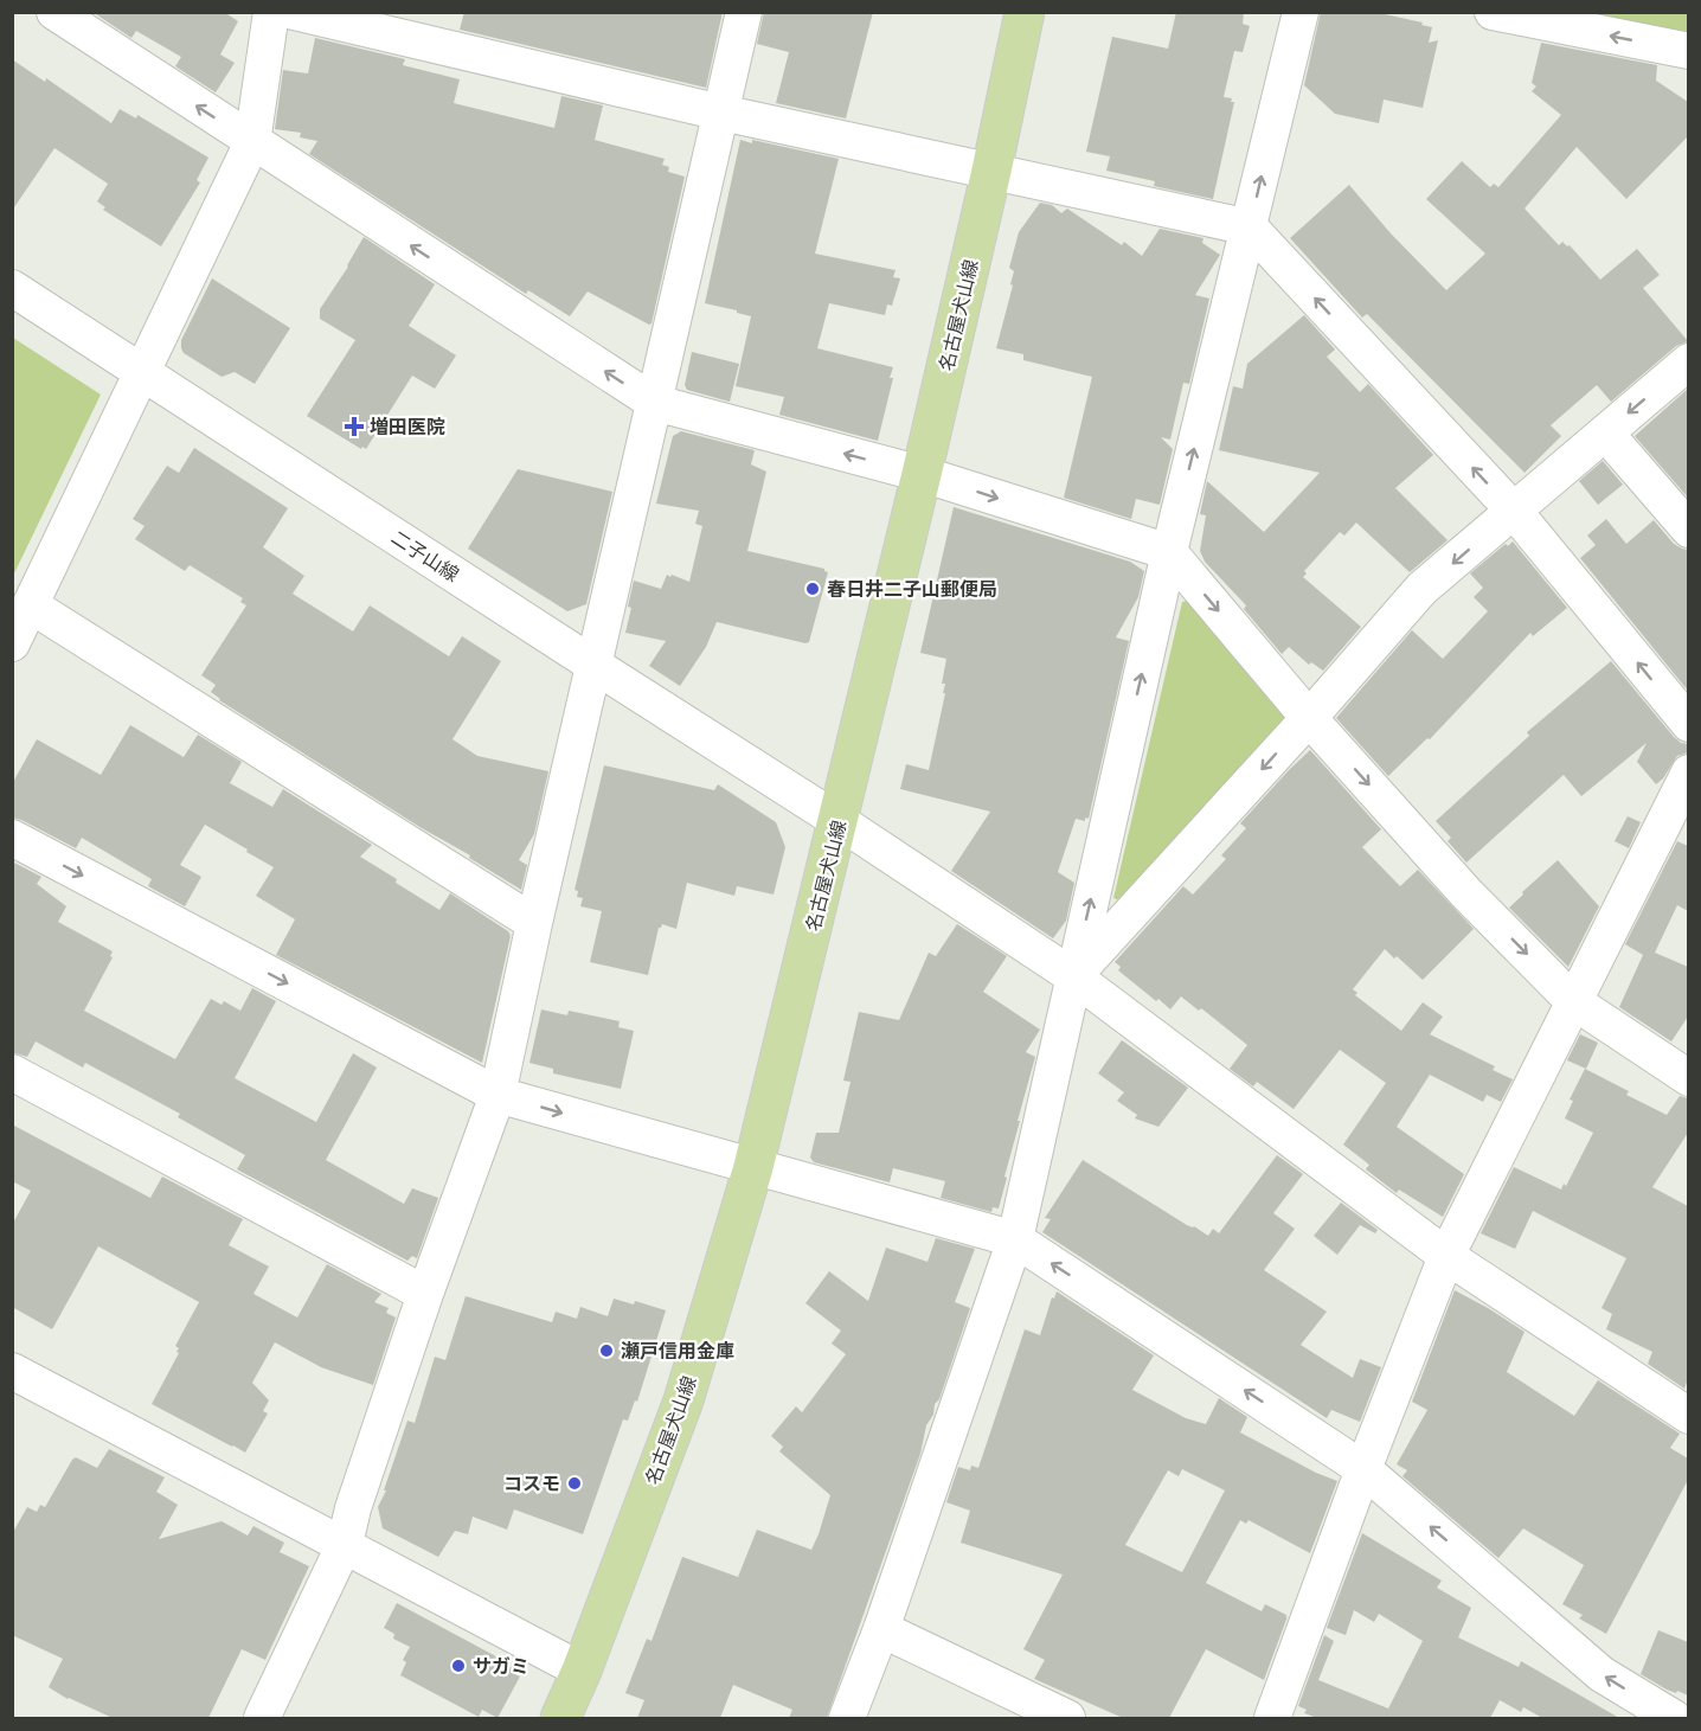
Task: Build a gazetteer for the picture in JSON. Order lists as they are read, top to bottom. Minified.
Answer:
{"streets":{"main road":["名古屋犬山線"],"street":["二子山線"]},"crossings":[["名古屋犬山線","二子山線"]],"places":{"health":["増田医院"],"other":["春日井二子山郵便局","瀬戸信用金庫","コスモ","サガミ"]}}
